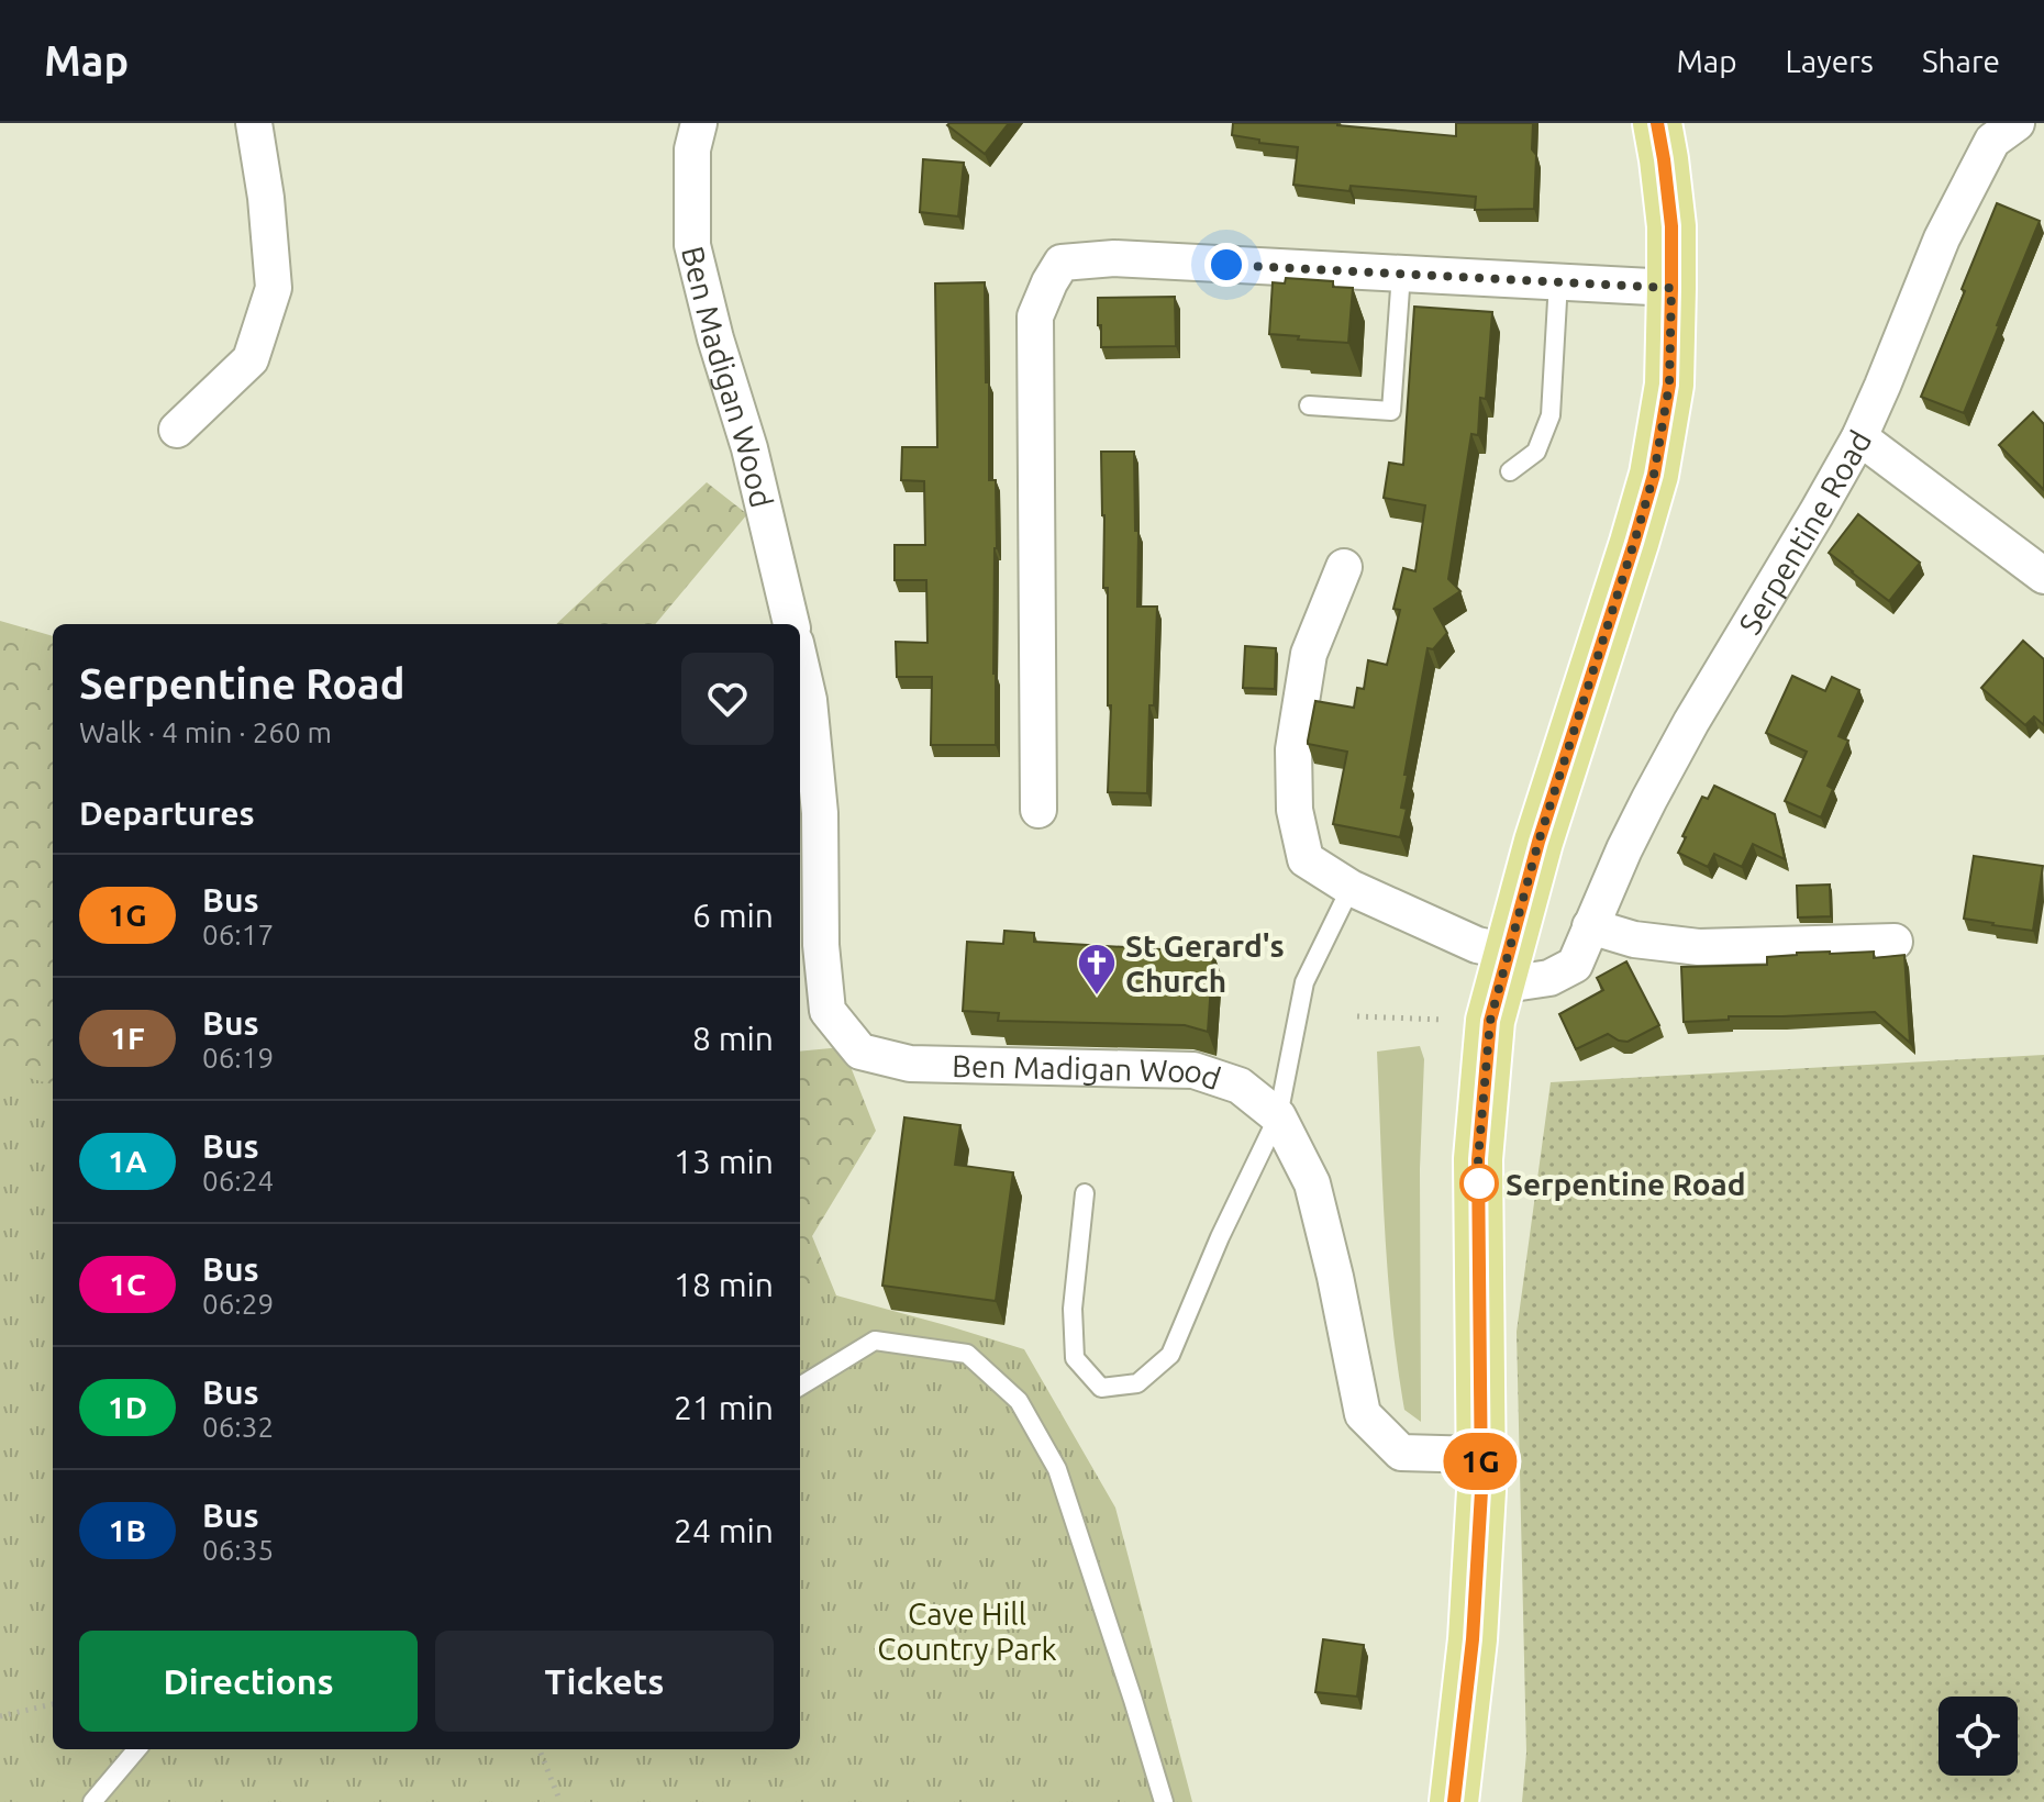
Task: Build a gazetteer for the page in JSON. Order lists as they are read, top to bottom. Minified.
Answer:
{"streets":{"street":["Ben Madigan Wood","Serpentine Road"]},"parks":["Cave Hill Country Park"],"places":{"church":["St Gerard's Church"],"other":["Serpentine Road"]},"lines":["bus line 1G"],"page":{"header":"Map","nav":["Map","Layers","Share"],"on_map":"1G","heading":[["Serpentine Road","Walk · 4 min · 260 m"],"Departures"],"list":[{"mark":"1G","name":"Bus","note":"06:17","value":"6 min"},{"mark":"1F","name":"Bus","note":"06:19","value":"8 min"},{"mark":"1A","name":"Bus","note":"06:24","value":"13 min"},{"mark":"1C","name":"Bus","note":"06:29","value":"18 min"},{"mark":"1D","name":"Bus","note":"06:32","value":"21 min"},{"mark":"1B","name":"Bus","note":"06:35","value":"24 min"}],"buttons":["Directions","Tickets"]}}
